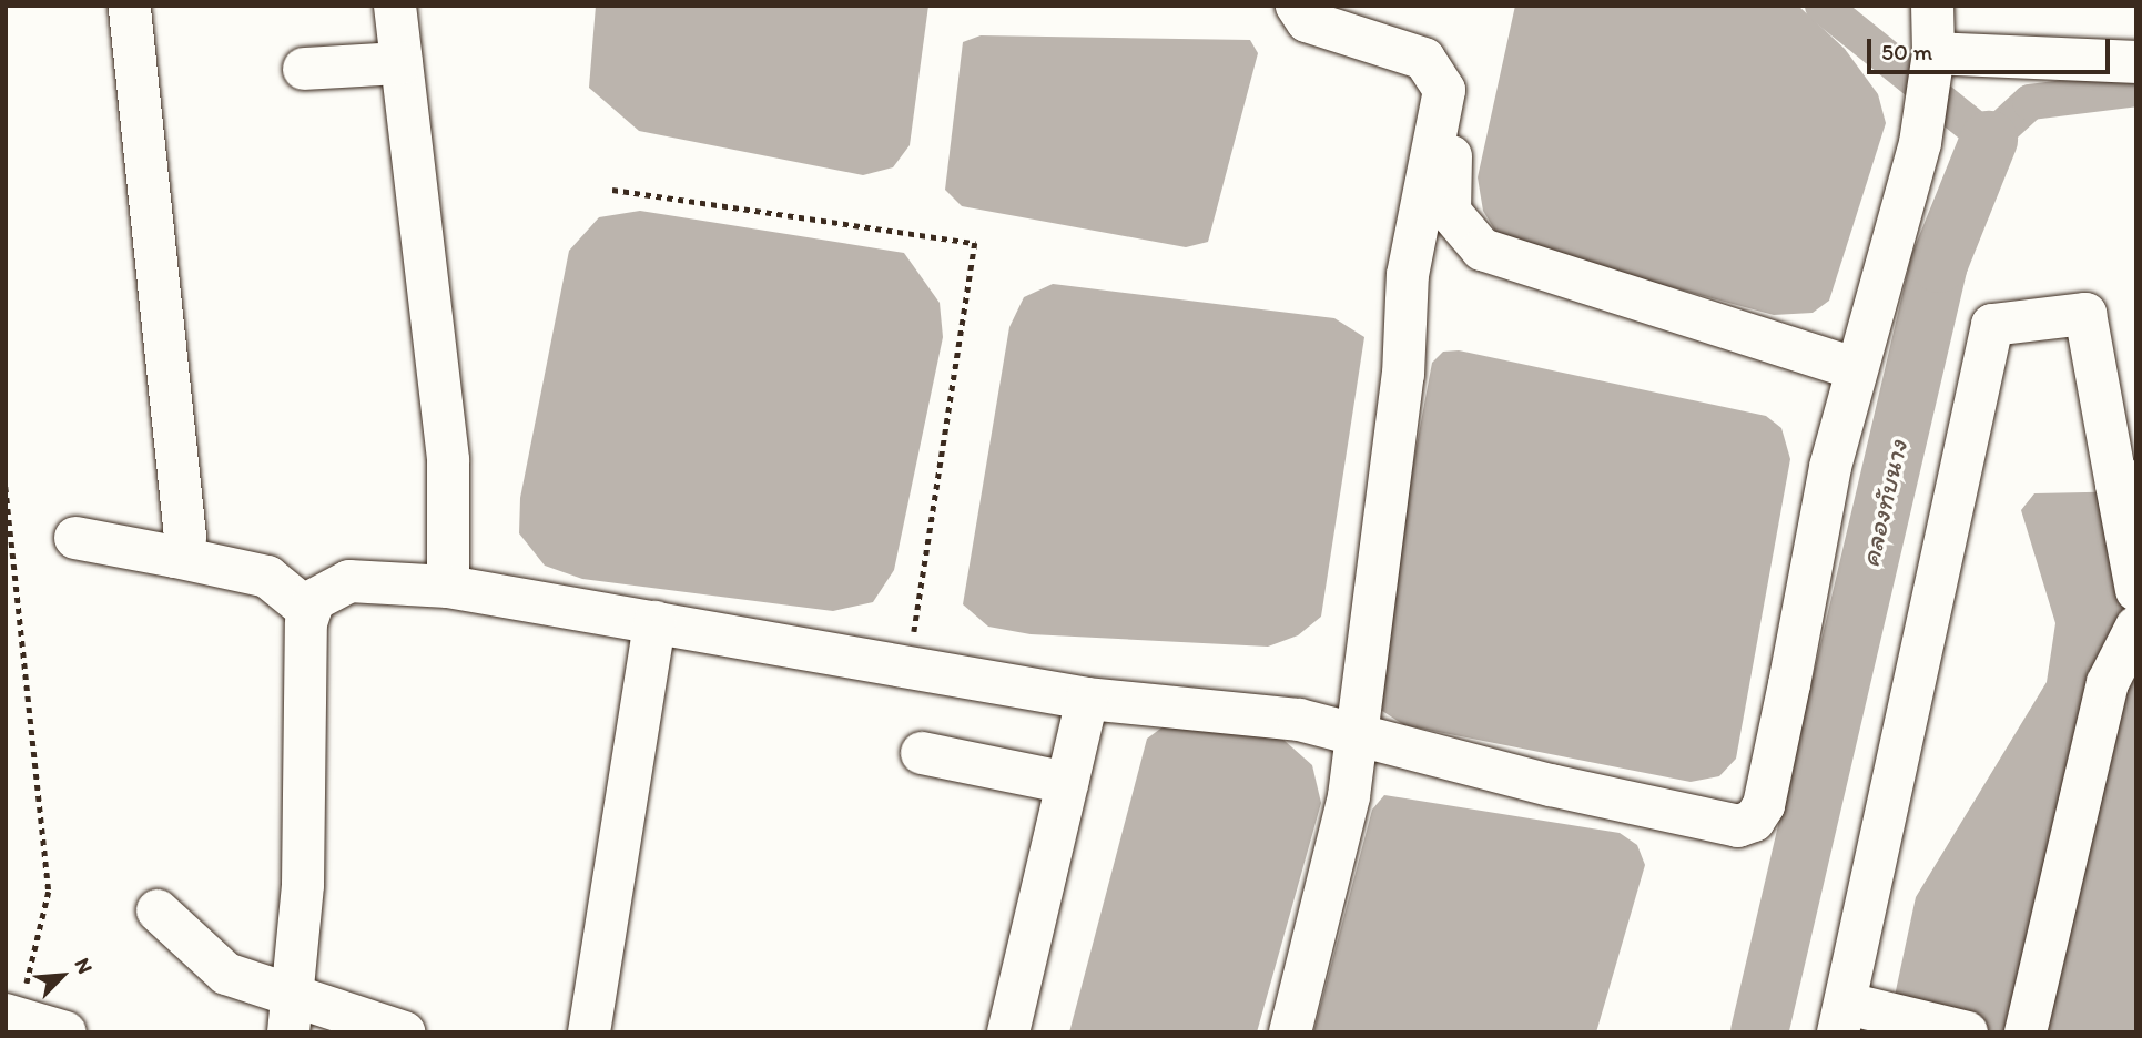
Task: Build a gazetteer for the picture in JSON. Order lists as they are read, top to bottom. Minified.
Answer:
{"water":["คลองทับนาง"],"scale_bar":"50 m","north":"top right"}
